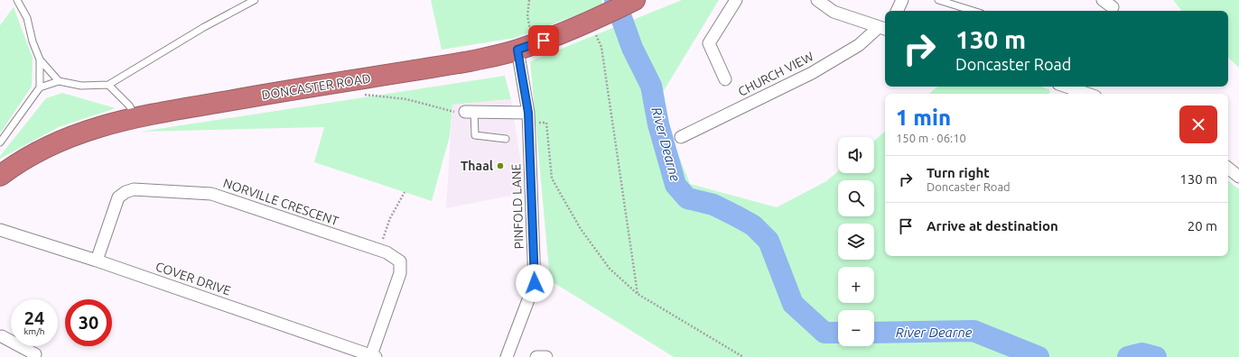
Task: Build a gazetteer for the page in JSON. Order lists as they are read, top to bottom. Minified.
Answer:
{"streets":{"highway":["DONCASTER ROAD"],"street":["CHURCH VIEW","NORVILLE CRESCENT","PINFOLD LANE","COVER DRIVE"]},"crossings":[["DONCASTER ROAD","PINFOLD LANE"],["NORVILLE CRESCENT","COVER DRIVE"]],"water":["River Dearne"],"places":["Thaal"],"page":{"turn":["130 m","Doncaster Road"],"heading":["1 min","150 m · 06:10"],"map_buttons":["+","−"],"list":[{"name":"Turn right","note":"Doncaster Road","value":"130 m"},{"name":"Arrive at destination","value":"20 m"}],"speed":"24 km/h","limit":"30"}}
